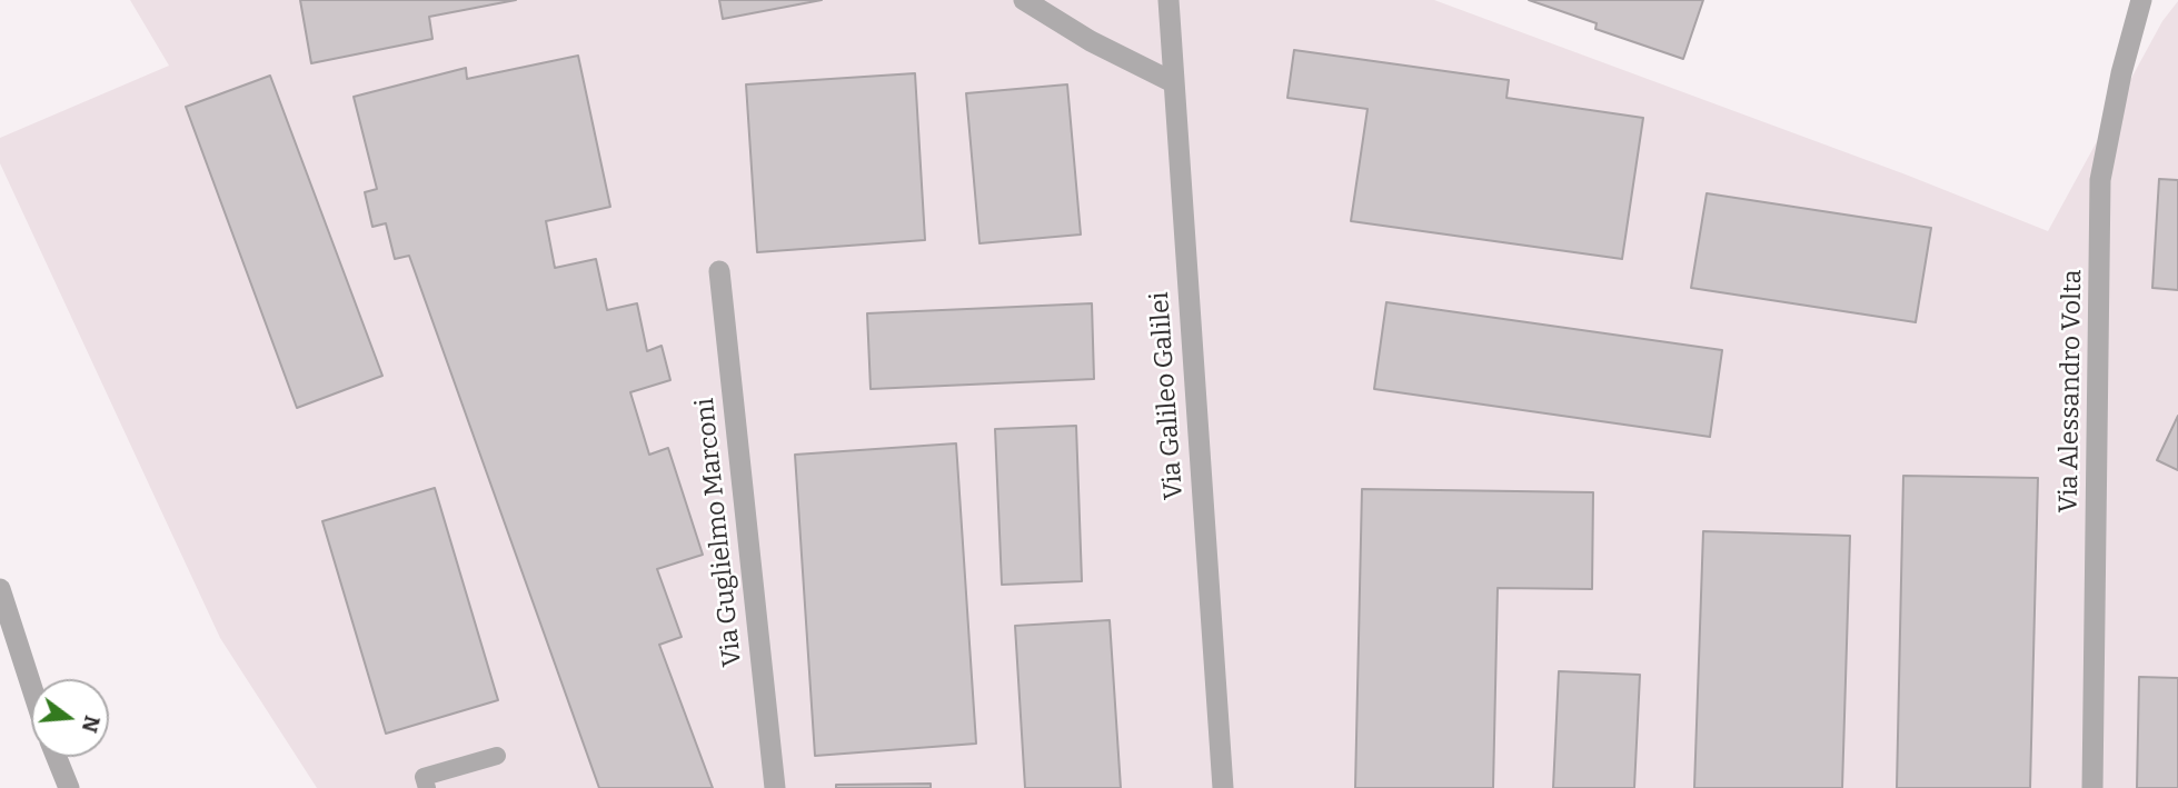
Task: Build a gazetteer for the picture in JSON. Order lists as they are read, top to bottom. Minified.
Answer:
{"streets":{"street":["Via Alessandro Volta","Via Galileo Galilei","Via Guglielmo Marconi"]},"north":"right"}
